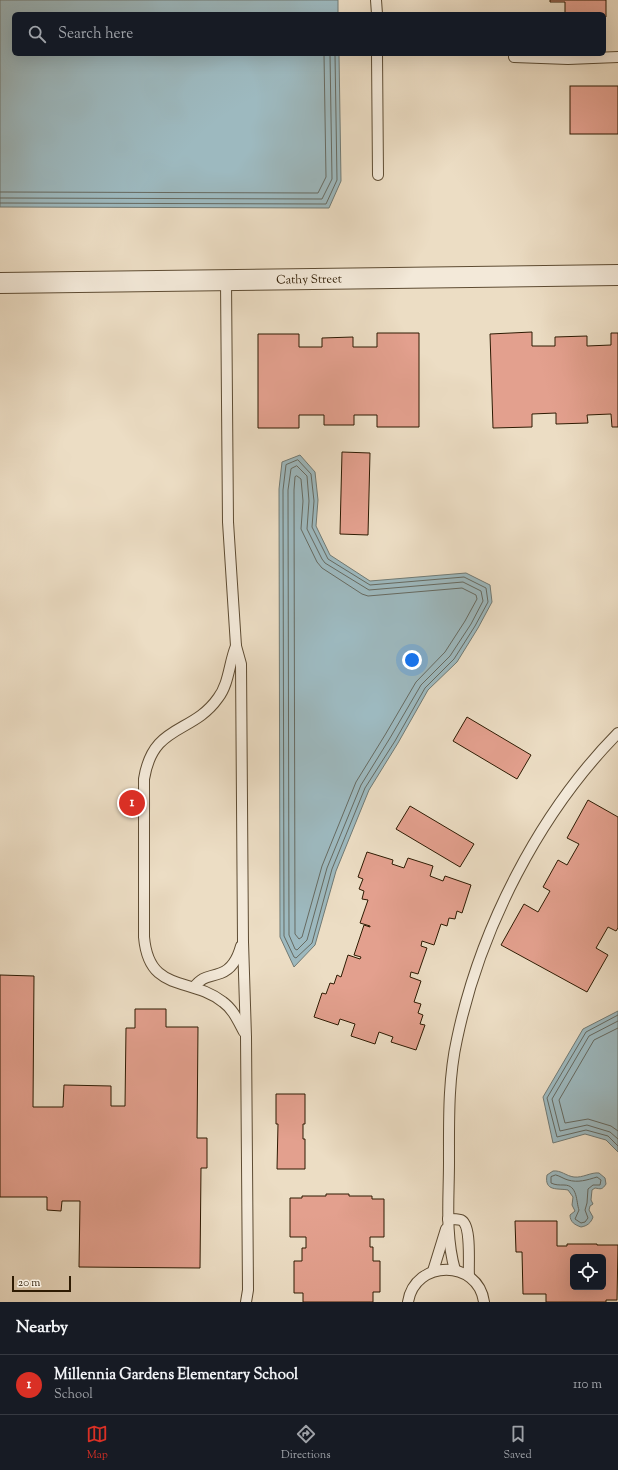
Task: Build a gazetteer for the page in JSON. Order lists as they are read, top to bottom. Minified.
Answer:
{"streets":{"street":["Cathy Street"]},"scale_bar":"20 m","page":{"search":"Search here","pins":"1","scale":"20 m","heading":"Nearby","list":[{"mark":"1","name":"Millennia Gardens Elementary School","note":"School","value":"110 m"}],"nav":["Map","Directions","Saved"]}}
